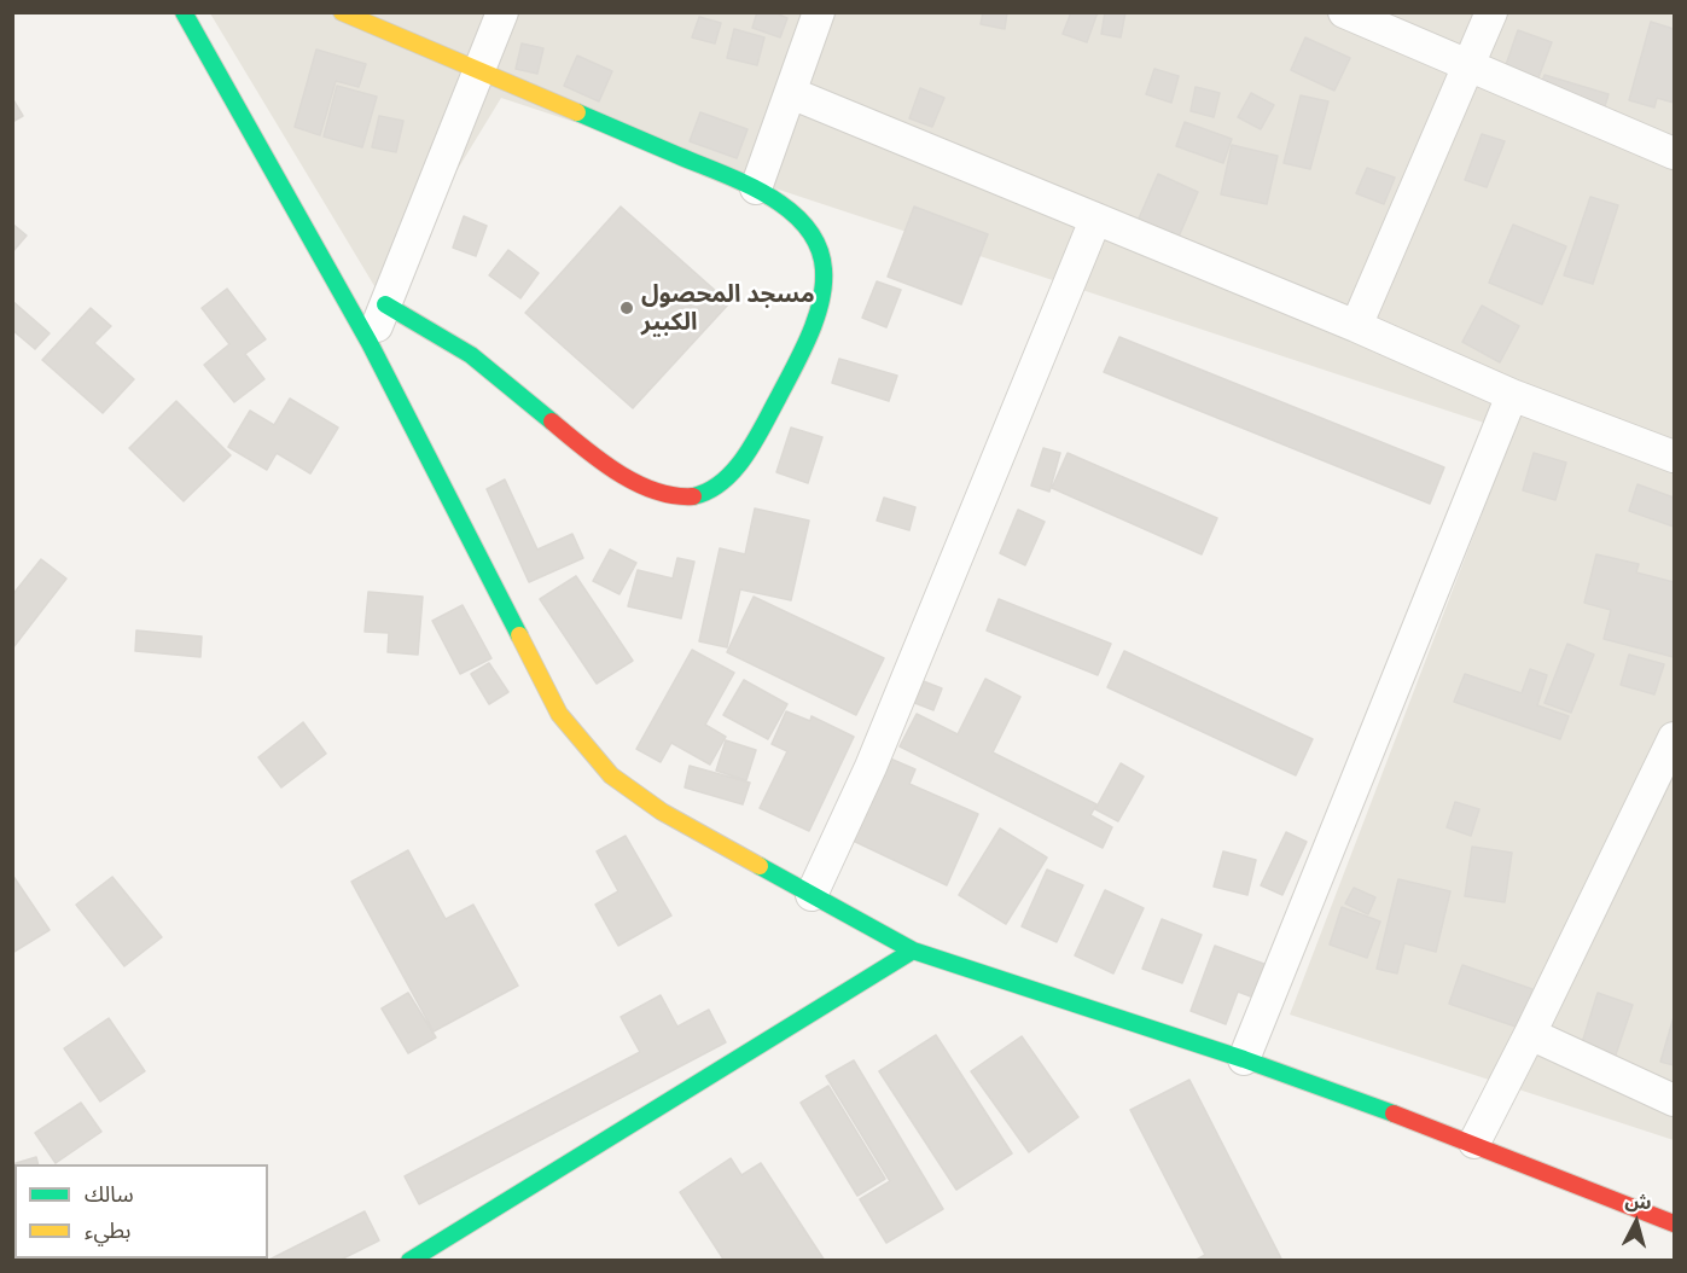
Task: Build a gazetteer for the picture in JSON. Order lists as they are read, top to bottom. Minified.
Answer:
{"places":["مسجد المحصول الكبير"],"legend":["سالك","بطيء"],"north":"top"}
